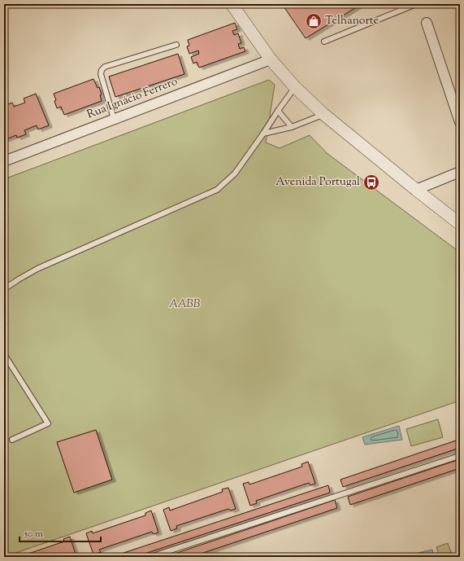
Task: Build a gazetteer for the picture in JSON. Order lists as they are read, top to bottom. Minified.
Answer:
{"streets":{"street":["Rua Ignácio Ferrero"]},"parks":["AABB"],"places":{"shop":["Telhanorte"],"bus stop":["Avenida Portugal"]},"scale_bar":"50 m"}
